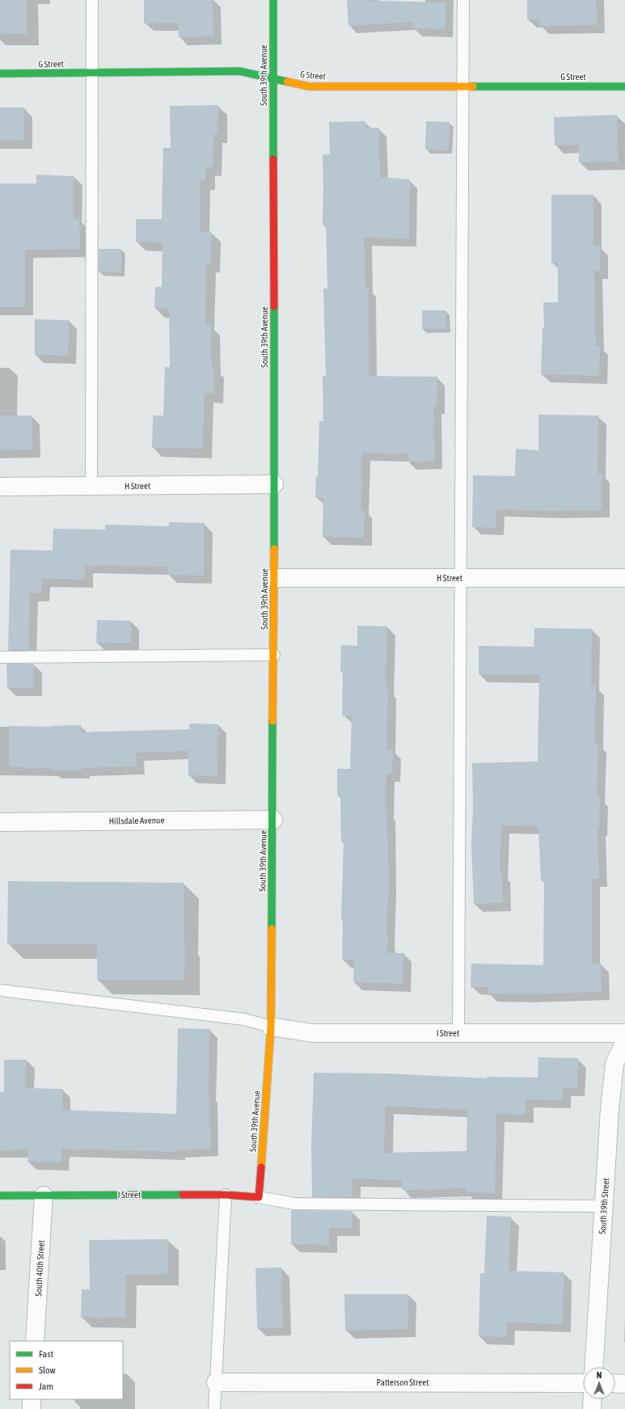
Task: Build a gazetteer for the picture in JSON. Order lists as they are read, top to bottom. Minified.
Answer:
{"streets":{"street":["G Street","South 39th Avenue","H Street","Hillsdale Avenue","I Street","South 39th Street","South 40th Street","Patterson Street"]},"crossings":[["G Street","South 39th Avenue"],["South 39th Avenue","H Street"],["South 39th Avenue","Hillsdale Avenue"],["South 39th Avenue","I Street"],["I Street","South 40th Street"]],"legend":["Fast","Slow","Jam"],"north":"top"}
